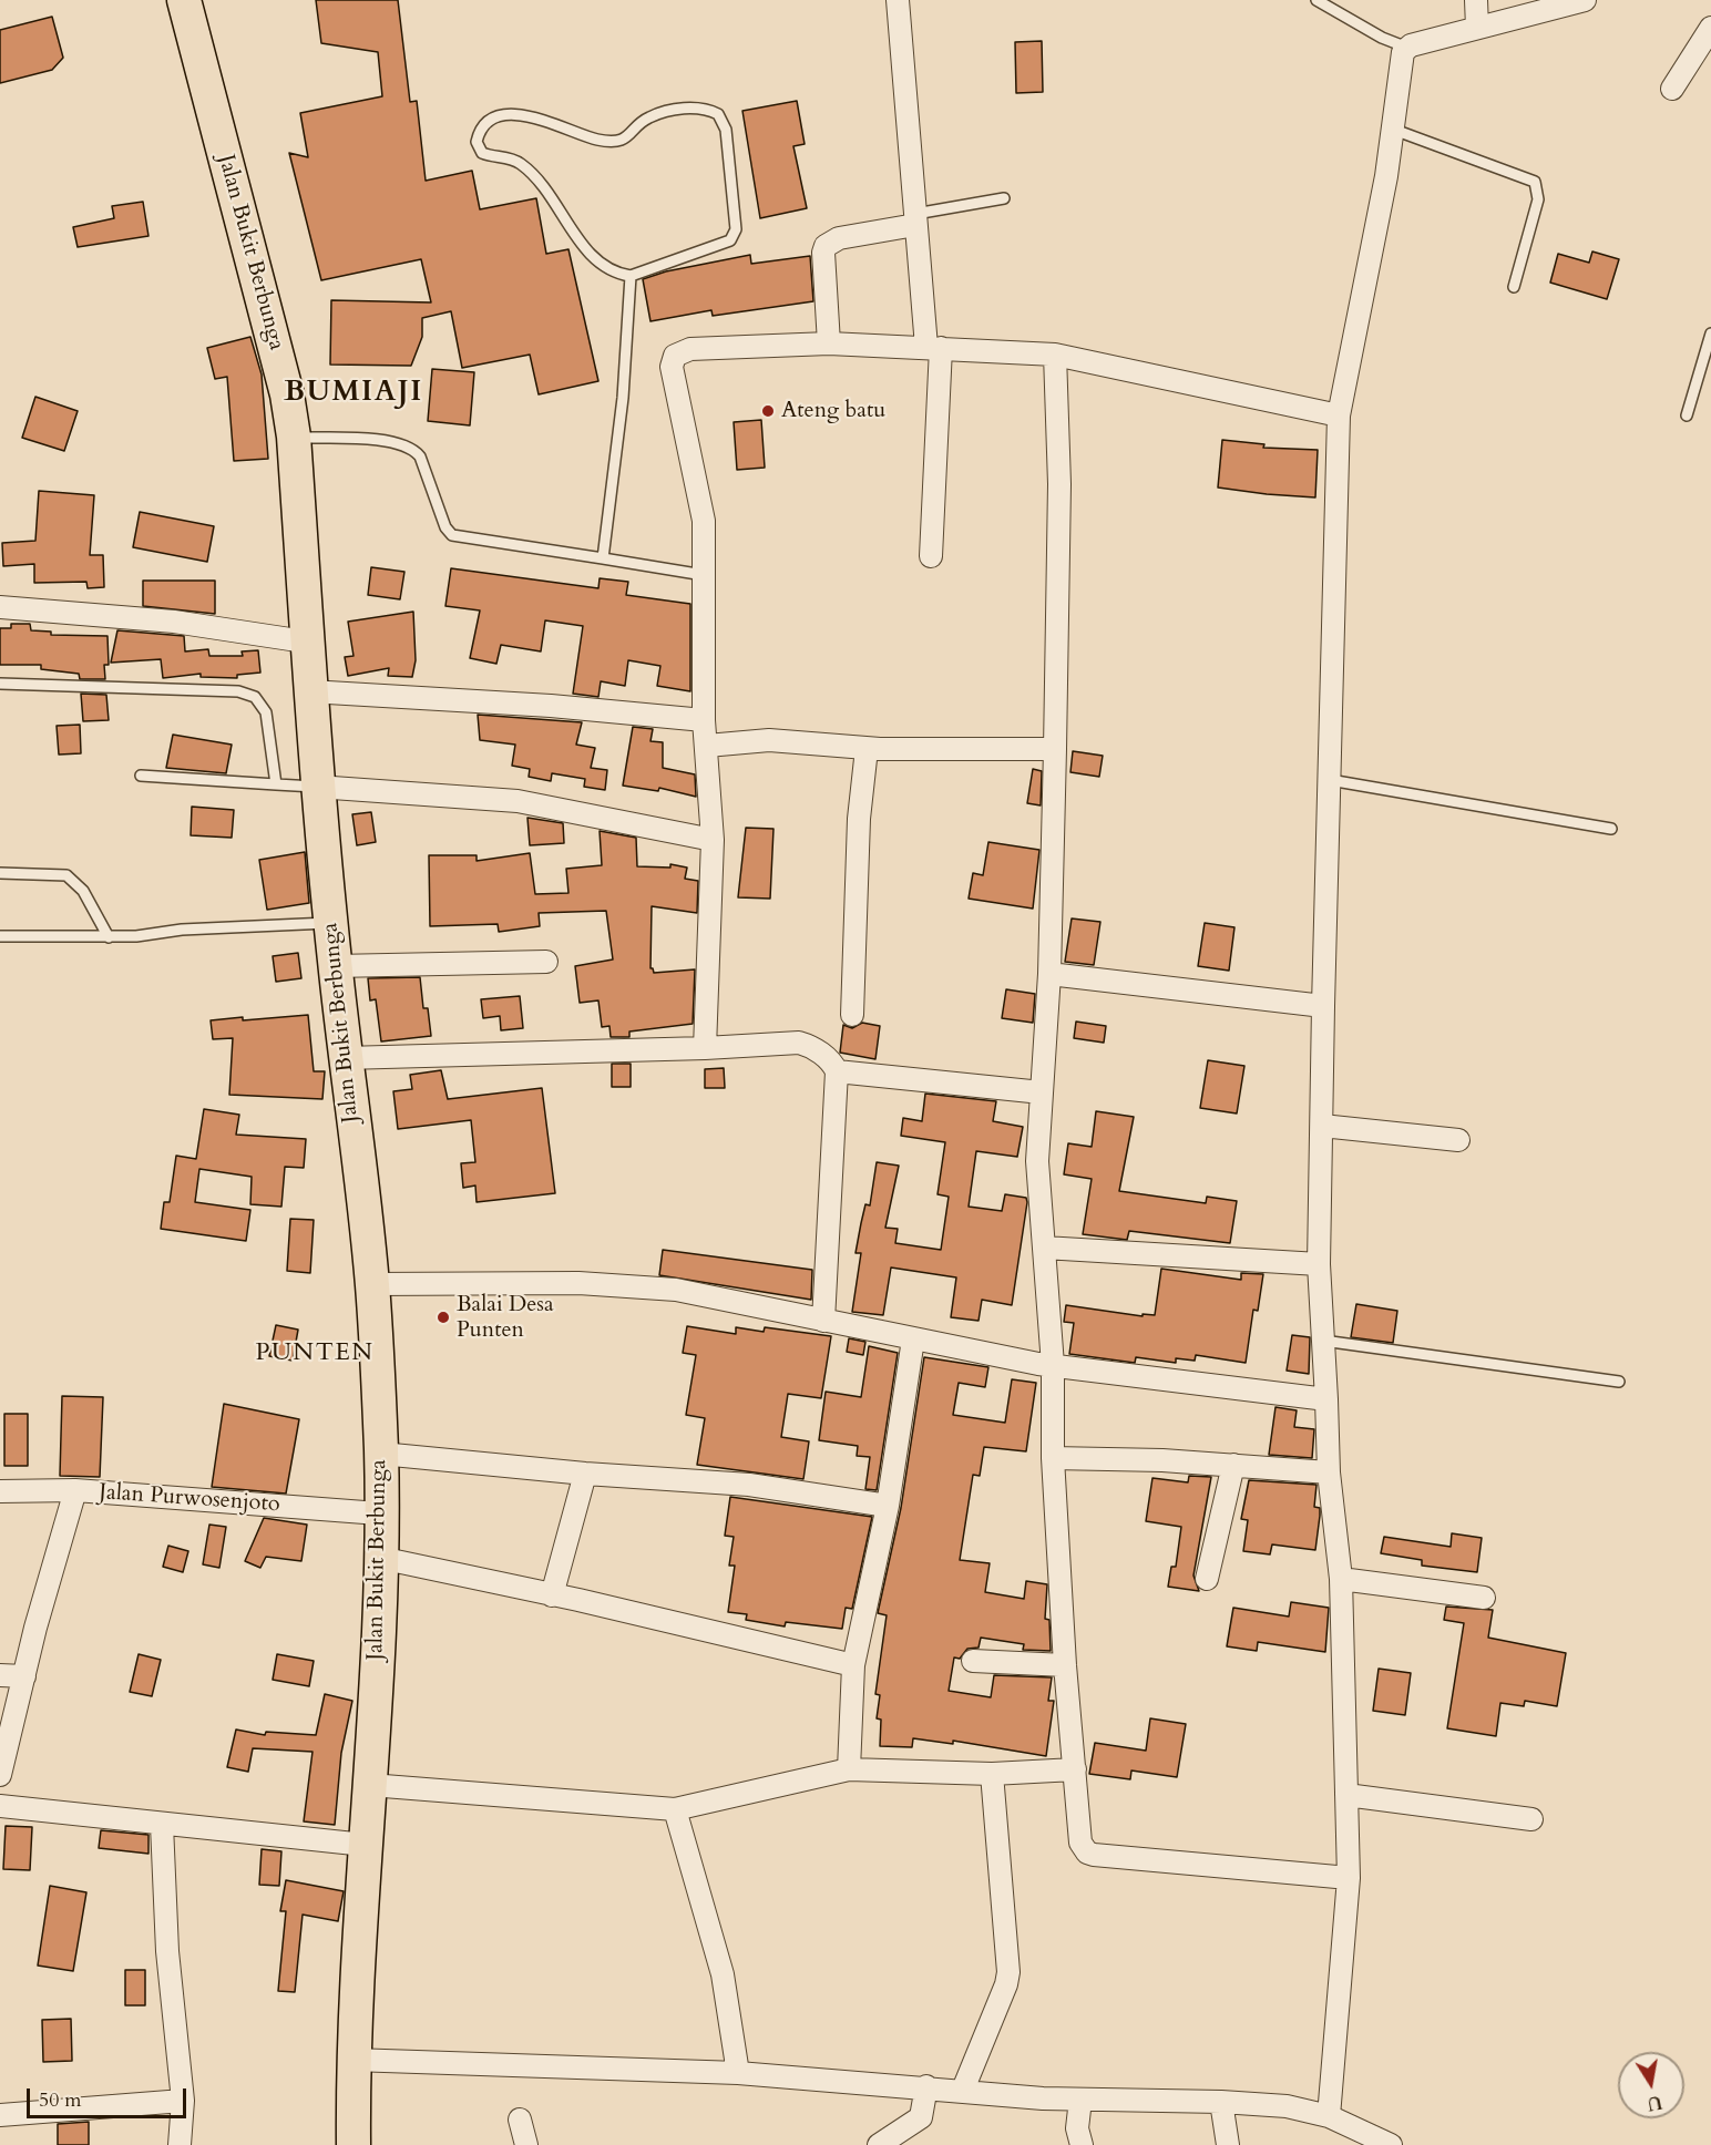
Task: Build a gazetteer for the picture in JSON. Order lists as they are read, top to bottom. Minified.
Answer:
{"streets":{"main road":["Jalan Bukit Berbunga"],"street":["Jalan Purwosenjoto"]},"crossings":[["Jalan Bukit Berbunga","Jalan Purwosenjoto"]],"districts":["BUMIAJI","PUNTEN"],"places":["Ateng batu","Balai Desa Punten"],"scale_bar":"50 m","north":"bottom"}
